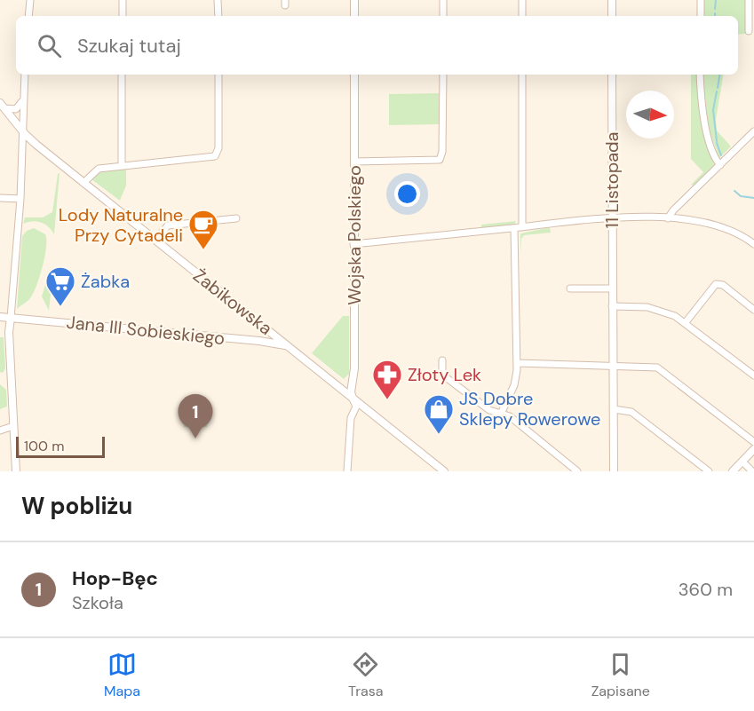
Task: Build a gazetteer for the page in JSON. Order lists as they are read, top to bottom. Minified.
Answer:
{"streets":{"street":["11 Listopada","Wojska Polskiego","Żabikowska","Jana III Sobieskiego"]},"crossings":[["Wojska Polskiego","Żabikowska"],["Żabikowska","Jana III Sobieskiego"]],"places":{"cafe":["Lody Naturalne Przy Cytadeli"],"supermarket":["Żabka"],"pharmacy":["Złoty Lek"],"shop":["JS Dobre Sklepy Rowerowe"]},"scale_bar":"100 m","north":"right","page":{"search":"Szukaj tutaj","pins":"1","scale":"100 m","heading":"W pobliżu","list":[{"mark":"1","name":"Hop-Bęc","note":"Szkoła","value":"360 m"}],"nav":["Mapa","Trasa","Zapisane"]}}
